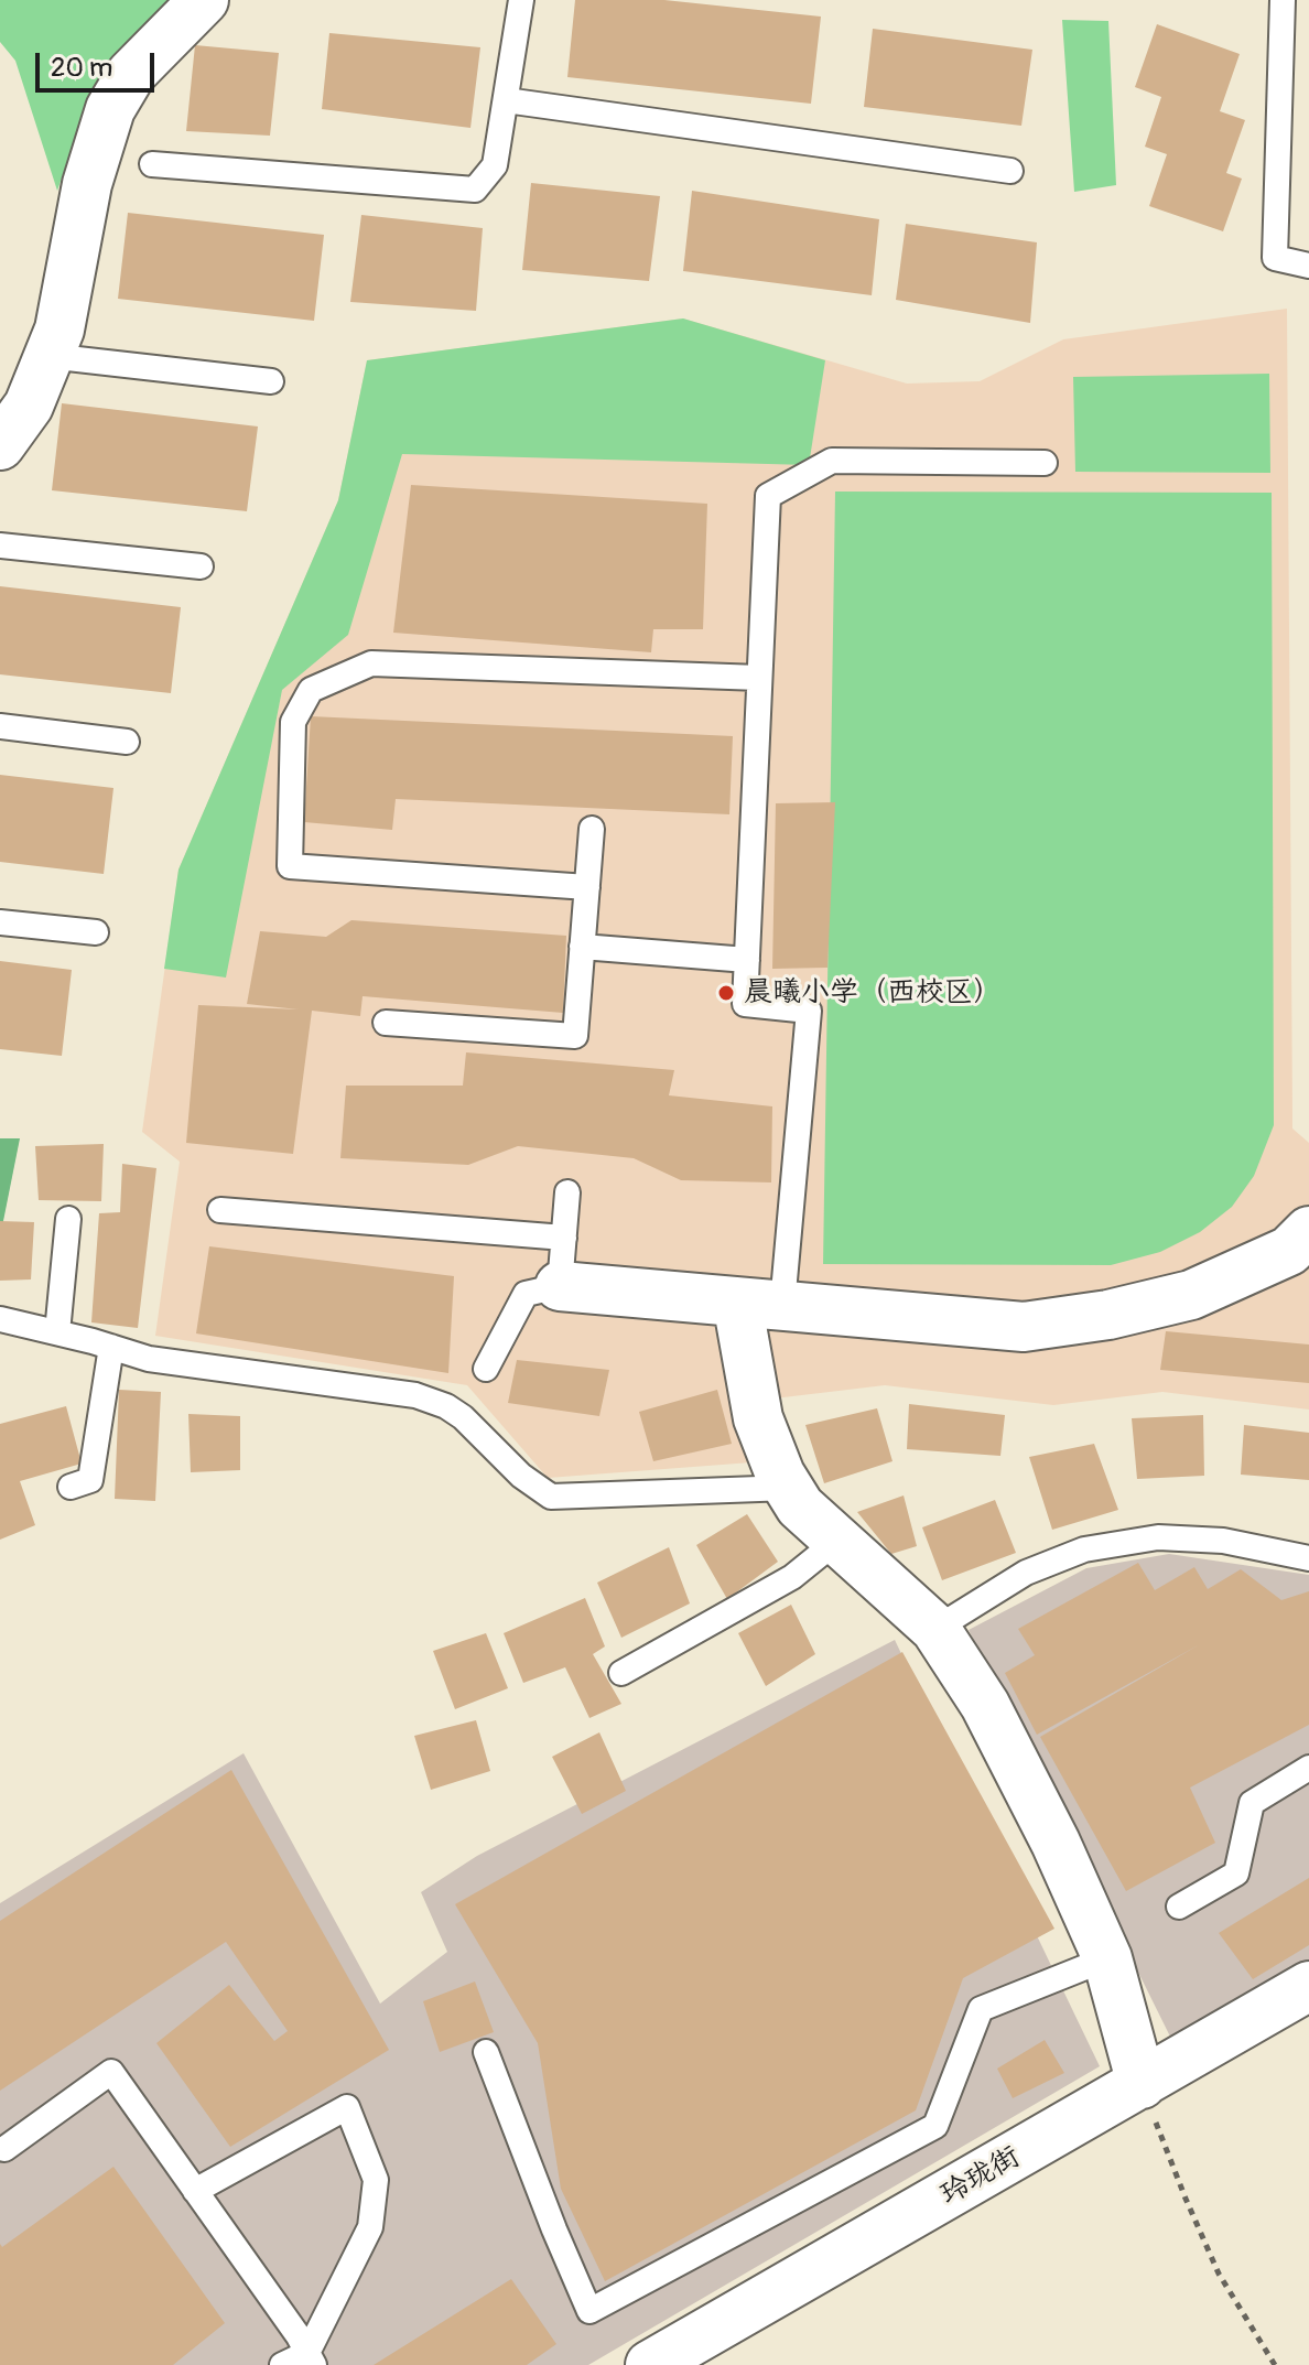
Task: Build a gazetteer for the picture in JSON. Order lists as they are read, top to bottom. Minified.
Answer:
{"streets":{"street":["玲珑街"]},"places":["晨曦小学（西校区）"],"scale_bar":"20 m"}
